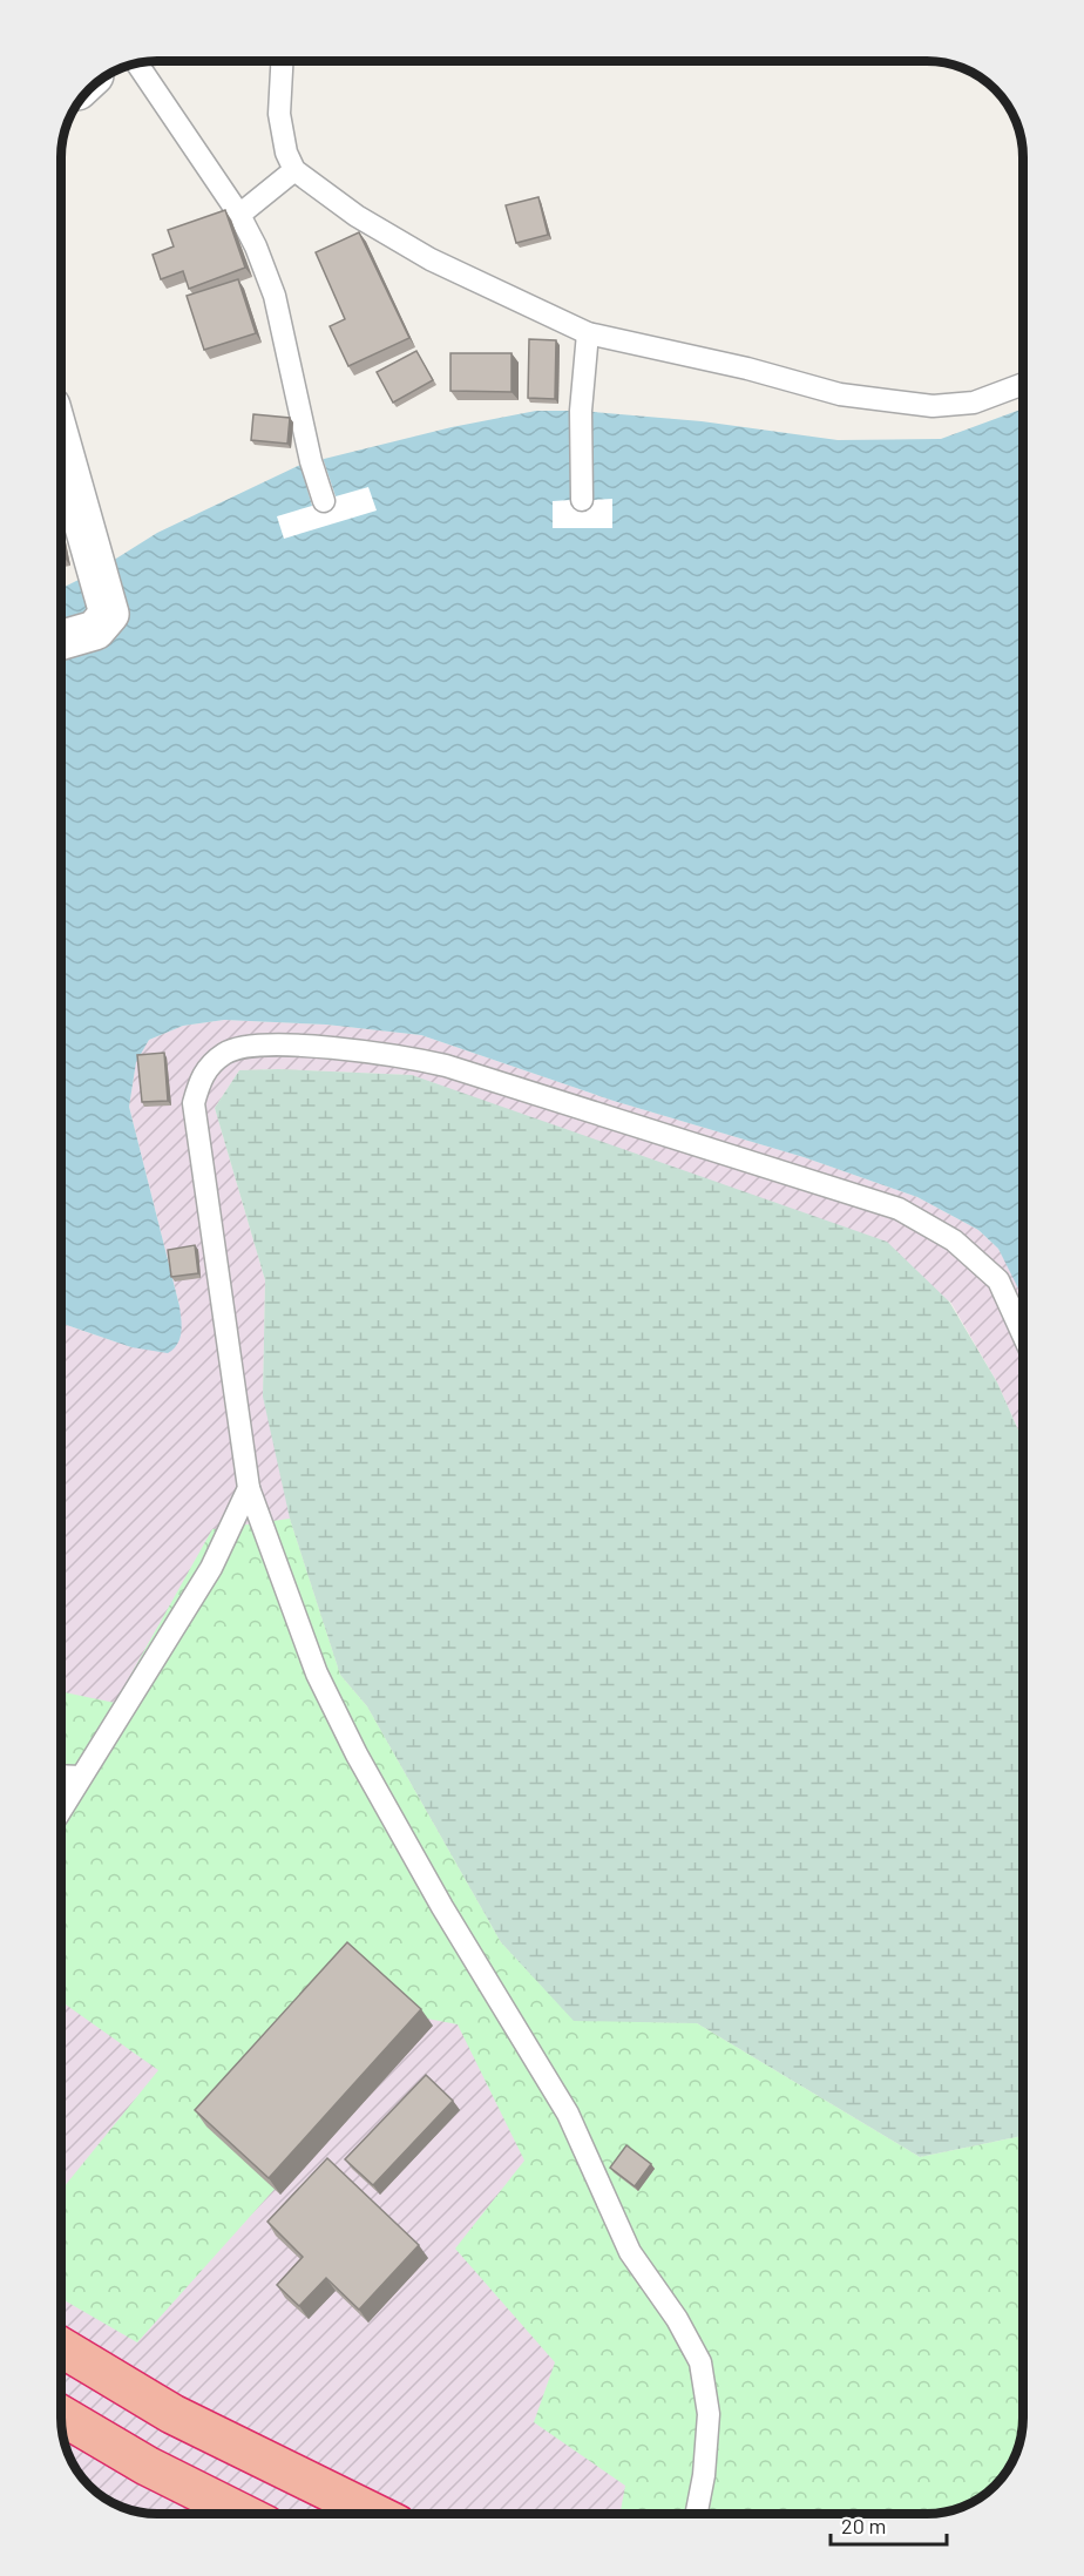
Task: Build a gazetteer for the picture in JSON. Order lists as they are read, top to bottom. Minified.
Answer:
{"scale_bar":"20 m"}
